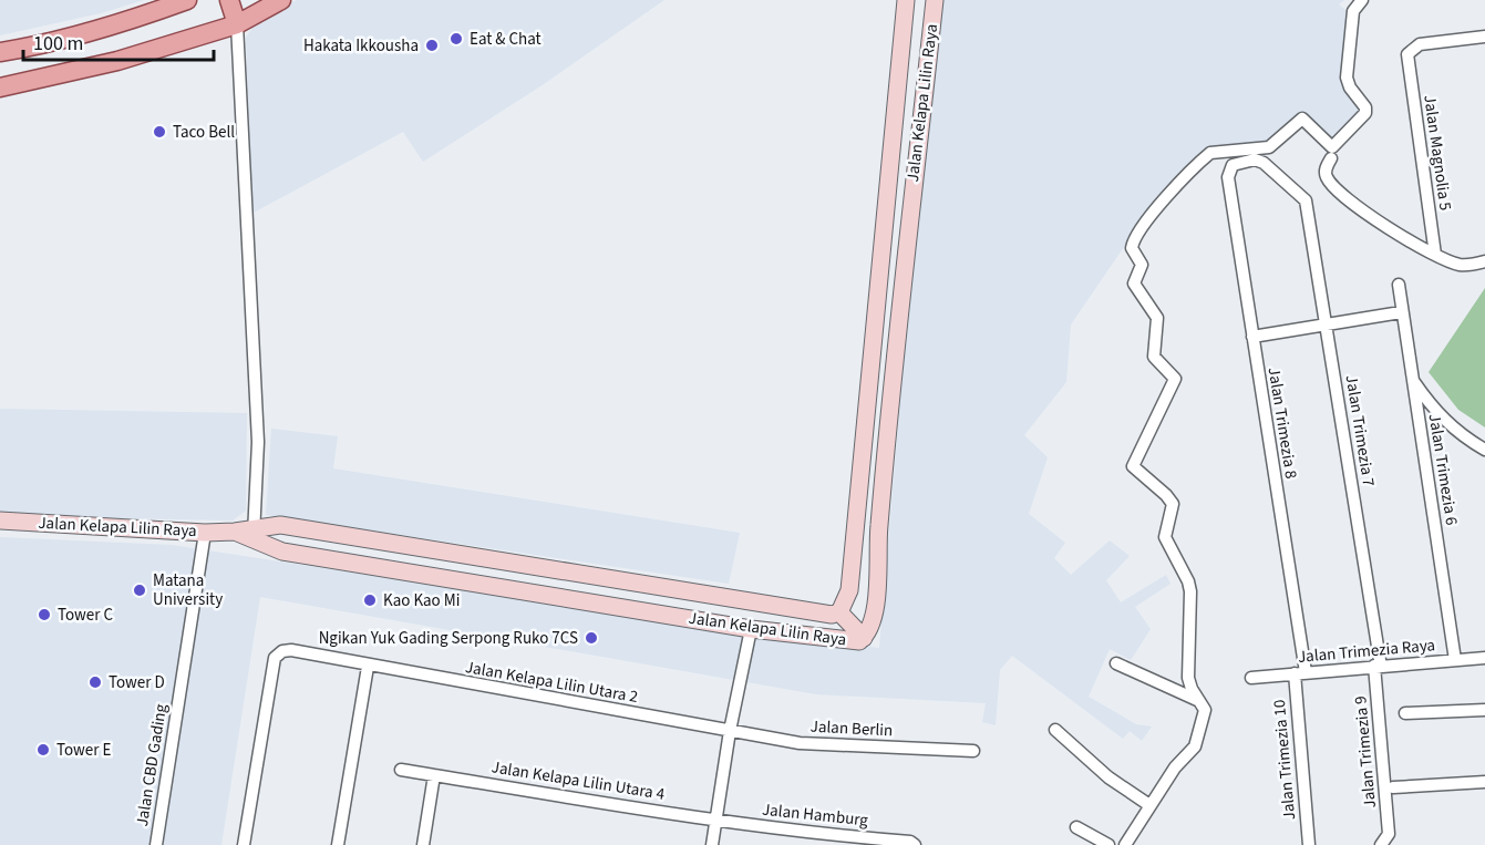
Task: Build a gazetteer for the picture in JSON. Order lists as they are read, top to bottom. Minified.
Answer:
{"streets":{"street":["Jalan Kelapa Lilin Raya","Jalan Magnolia 5","Jalan Trimezia 8","Jalan Trimezia 7","Jalan Trimezia 6","Jalan Trimezia Raya","Jalan Kelapa Lilin Utara 2","Jalan Berlin","Jalan Trimezia 9","Jalan Trimezia 10","Jalan CBD Gading","Jalan Kelapa Lilin Utara 4","Jalan Hamburg"]},"crossings":[["Jalan Kelapa Lilin Raya","Jalan CBD Gading"],["Jalan Trimezia 8","Jalan Trimezia 7"],["Jalan Trimezia 8","Jalan Trimezia Raya"],["Jalan Trimezia 8","Jalan Trimezia 10"],["Jalan Trimezia 7","Jalan Trimezia Raya"],["Jalan Trimezia 7","Jalan Trimezia 9"],["Jalan Trimezia 6","Jalan Trimezia Raya"],["Jalan Trimezia Raya","Jalan Trimezia 9"],["Jalan Trimezia Raya","Jalan Trimezia 10"],["Jalan Kelapa Lilin Utara 2","Jalan Berlin"],["Jalan Kelapa Lilin Utara 4","Jalan Hamburg"]],"places":["Eat & Chat","Hakata Ikkousha","Taco Bell","Matana University","Kao Kao Mi","Tower C","Ngikan Yuk Gading Serpong Ruko 7CS","Tower D","Tower E"],"scale_bar":"100 m"}
